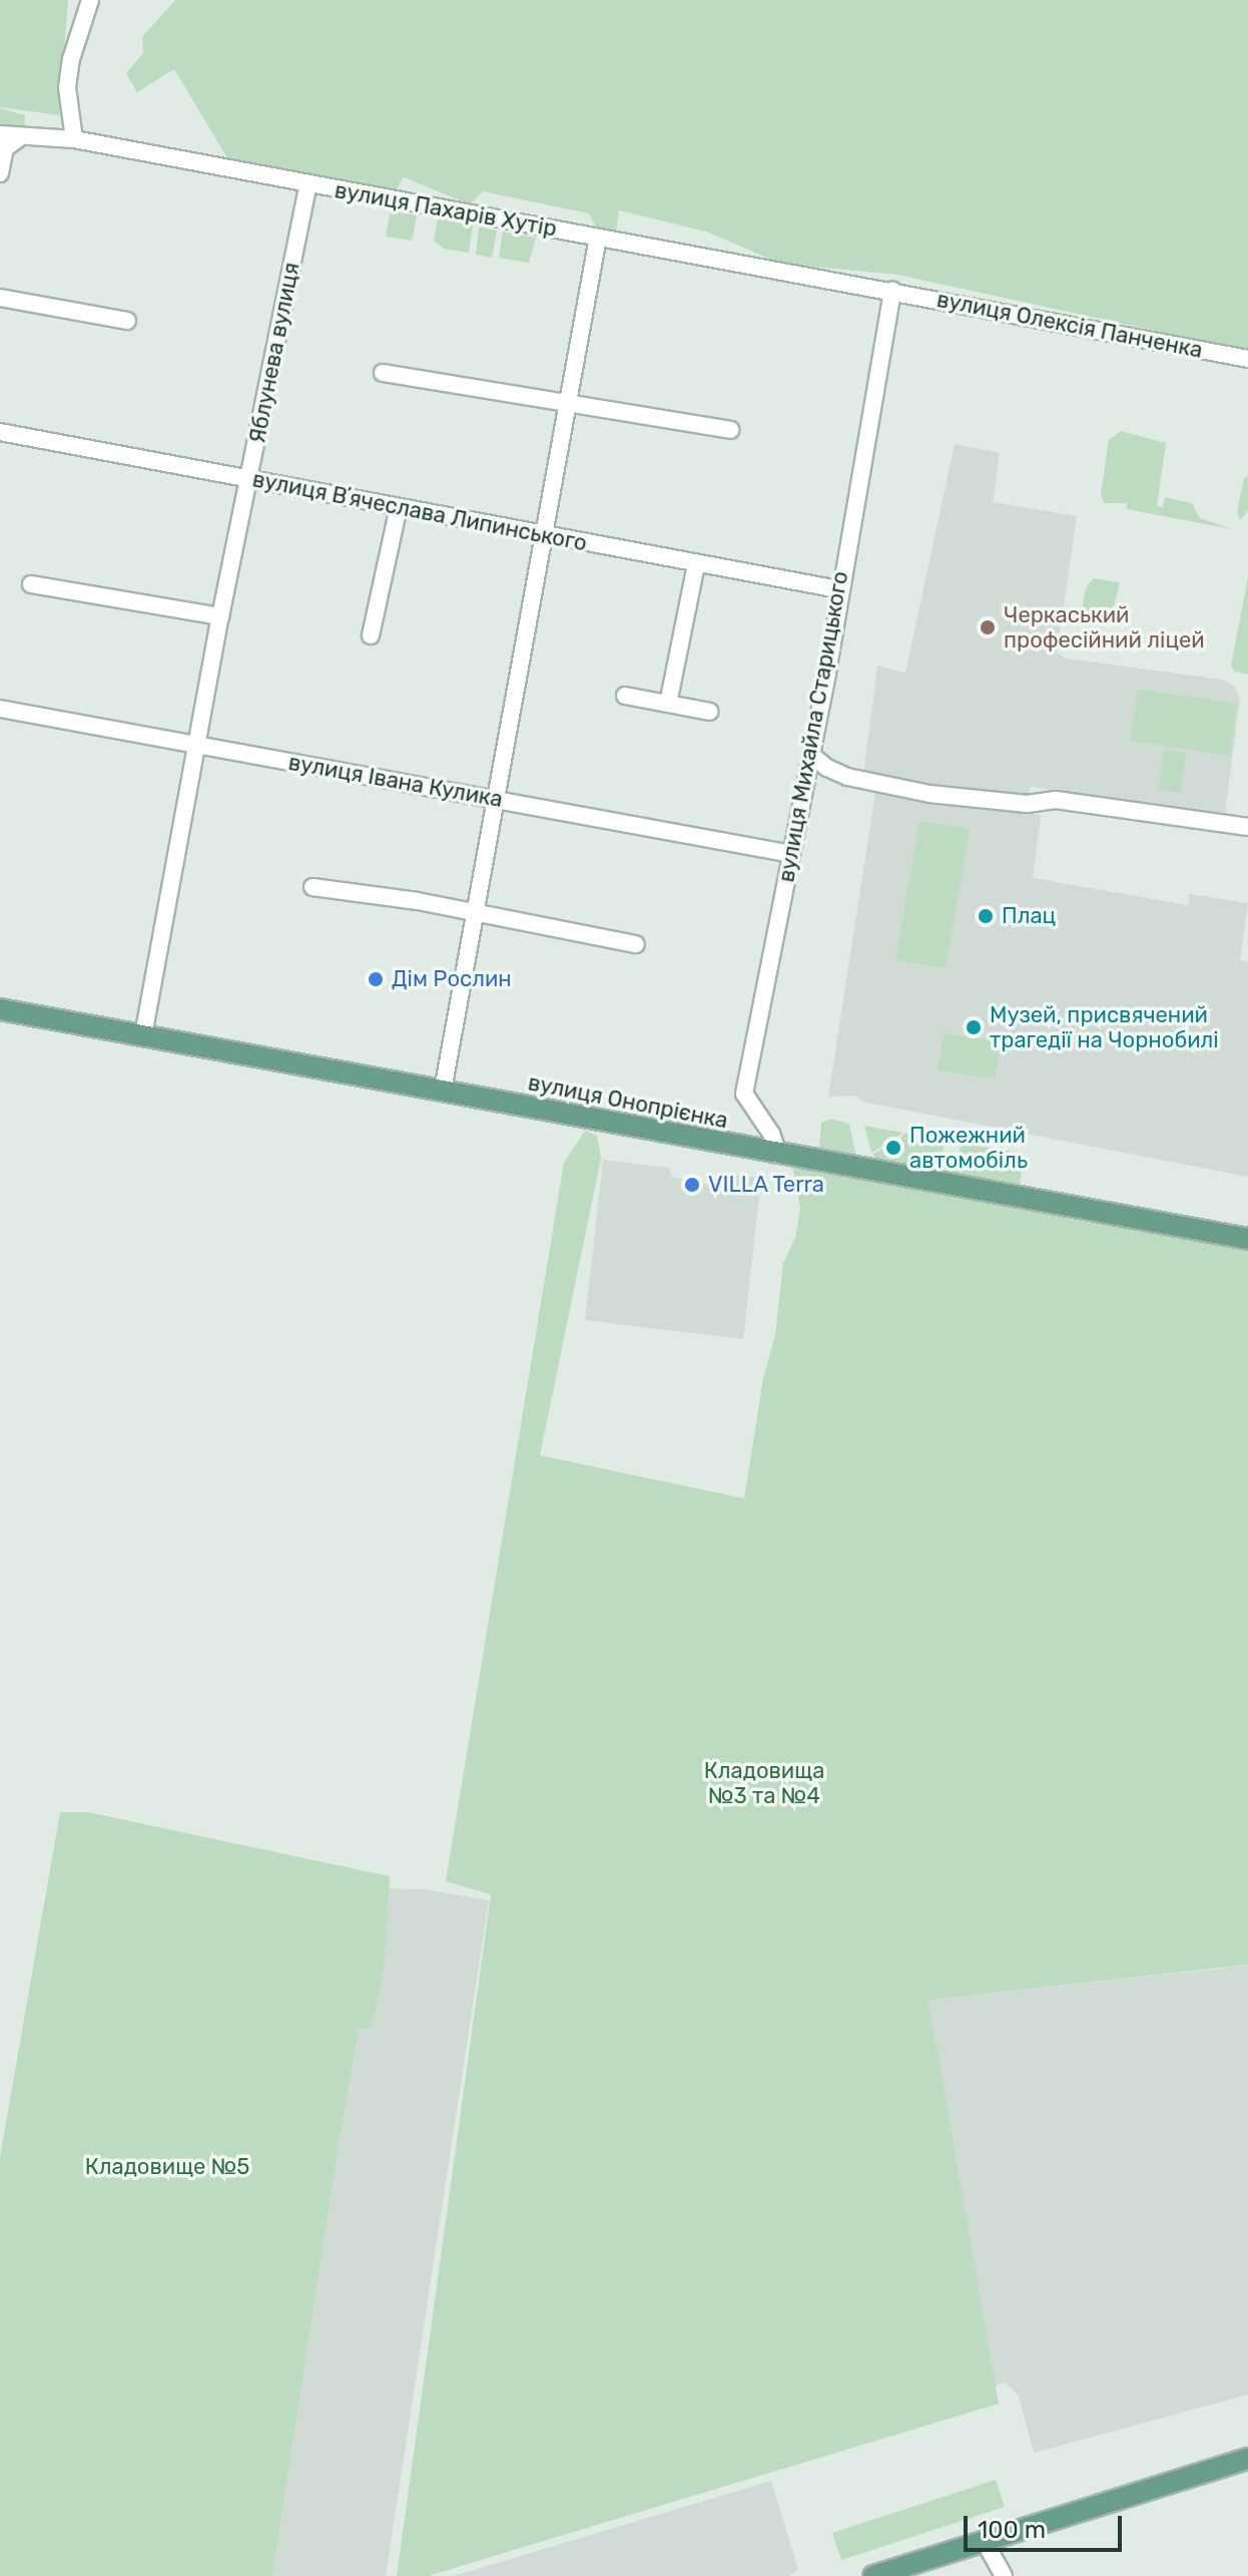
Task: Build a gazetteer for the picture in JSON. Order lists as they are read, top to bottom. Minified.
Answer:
{"streets":{"main road":["вулиця Онопрієнка"],"street":["вулиця Пахарів Хутір","вулиця Олексія Панченка","Яблунева вулиця","вулиця Вʼячеслава Липинського","вулиця Михайла Старицького","вулиця Івана Кулика"]},"crossings":[["вулиця Пахарів Хутір","вулиця Олексія Панченка"],["вулиця Пахарів Хутір","Яблунева вулиця"],["вулиця Пахарів Хутір","вулиця Михайла Старицького"],["вулиця Олексія Панченка","вулиця Михайла Старицького"],["Яблунева вулиця","вулиця Вʼячеслава Липинського"],["Яблунева вулиця","вулиця Івана Кулика"],["Яблунева вулиця","вулиця Онопрієнка"],["вулиця Вʼячеслава Липинського","вулиця Михайла Старицького"],["вулиця Михайла Старицького","вулиця Івана Кулика"],["вулиця Михайла Старицького","вулиця Онопрієнка"]],"parks":["Кладовища №3 та №4","Кладовище №5"],"places":["Черкаський професійний ліцей","Плац","Дім Рослин","Музей, присвячений трагедії на Чорнобилі","Пожежний автомобіль","VILLA Terra"],"scale_bar":"100 m"}
